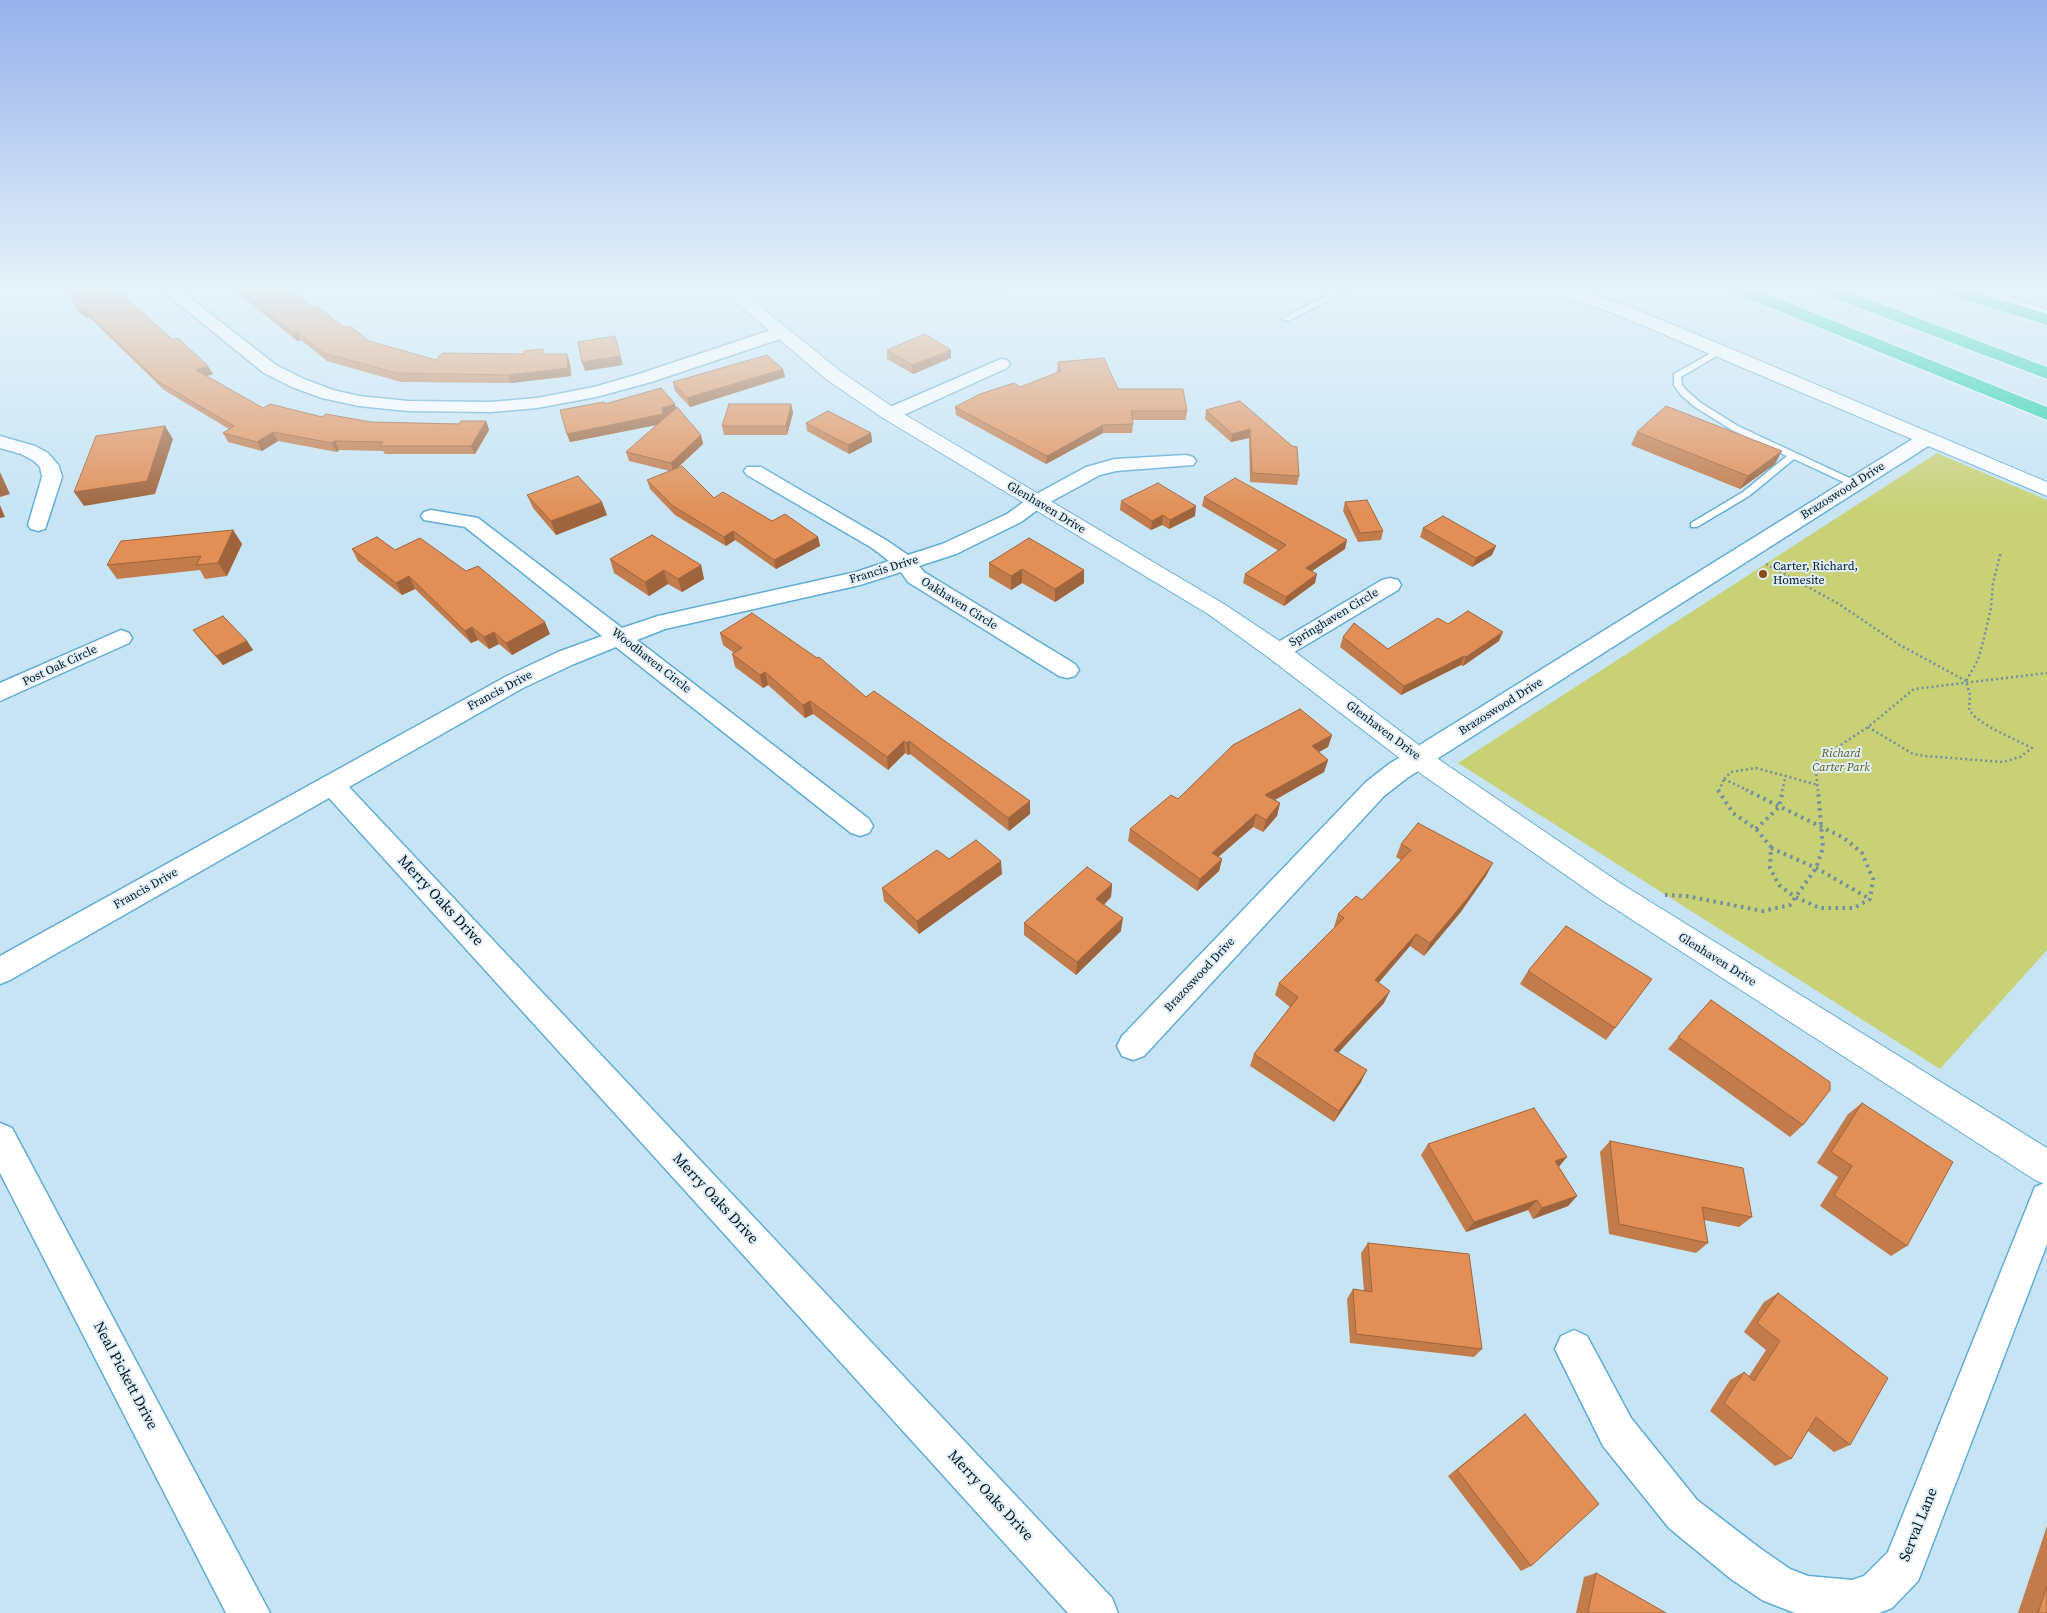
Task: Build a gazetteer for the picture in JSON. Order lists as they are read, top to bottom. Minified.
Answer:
{"streets":{"street":["Brazoswood Drive","Glenhaven Drive","Francis Drive","Oakhaven Circle","Springhaven Circle","Woodhaven Circle","Post Oak Circle","Merry Oaks Drive","Neal Pickett Drive","Serval Lane"]},"crossings":[["Brazoswood Drive","Glenhaven Drive"],["Glenhaven Drive","Francis Drive"],["Glenhaven Drive","Springhaven Circle"],["Francis Drive","Oakhaven Circle"],["Francis Drive","Woodhaven Circle"],["Francis Drive","Merry Oaks Drive"]],"parks":["Richard Carter Park"],"places":["Carter, Richard, Homesite"]}
